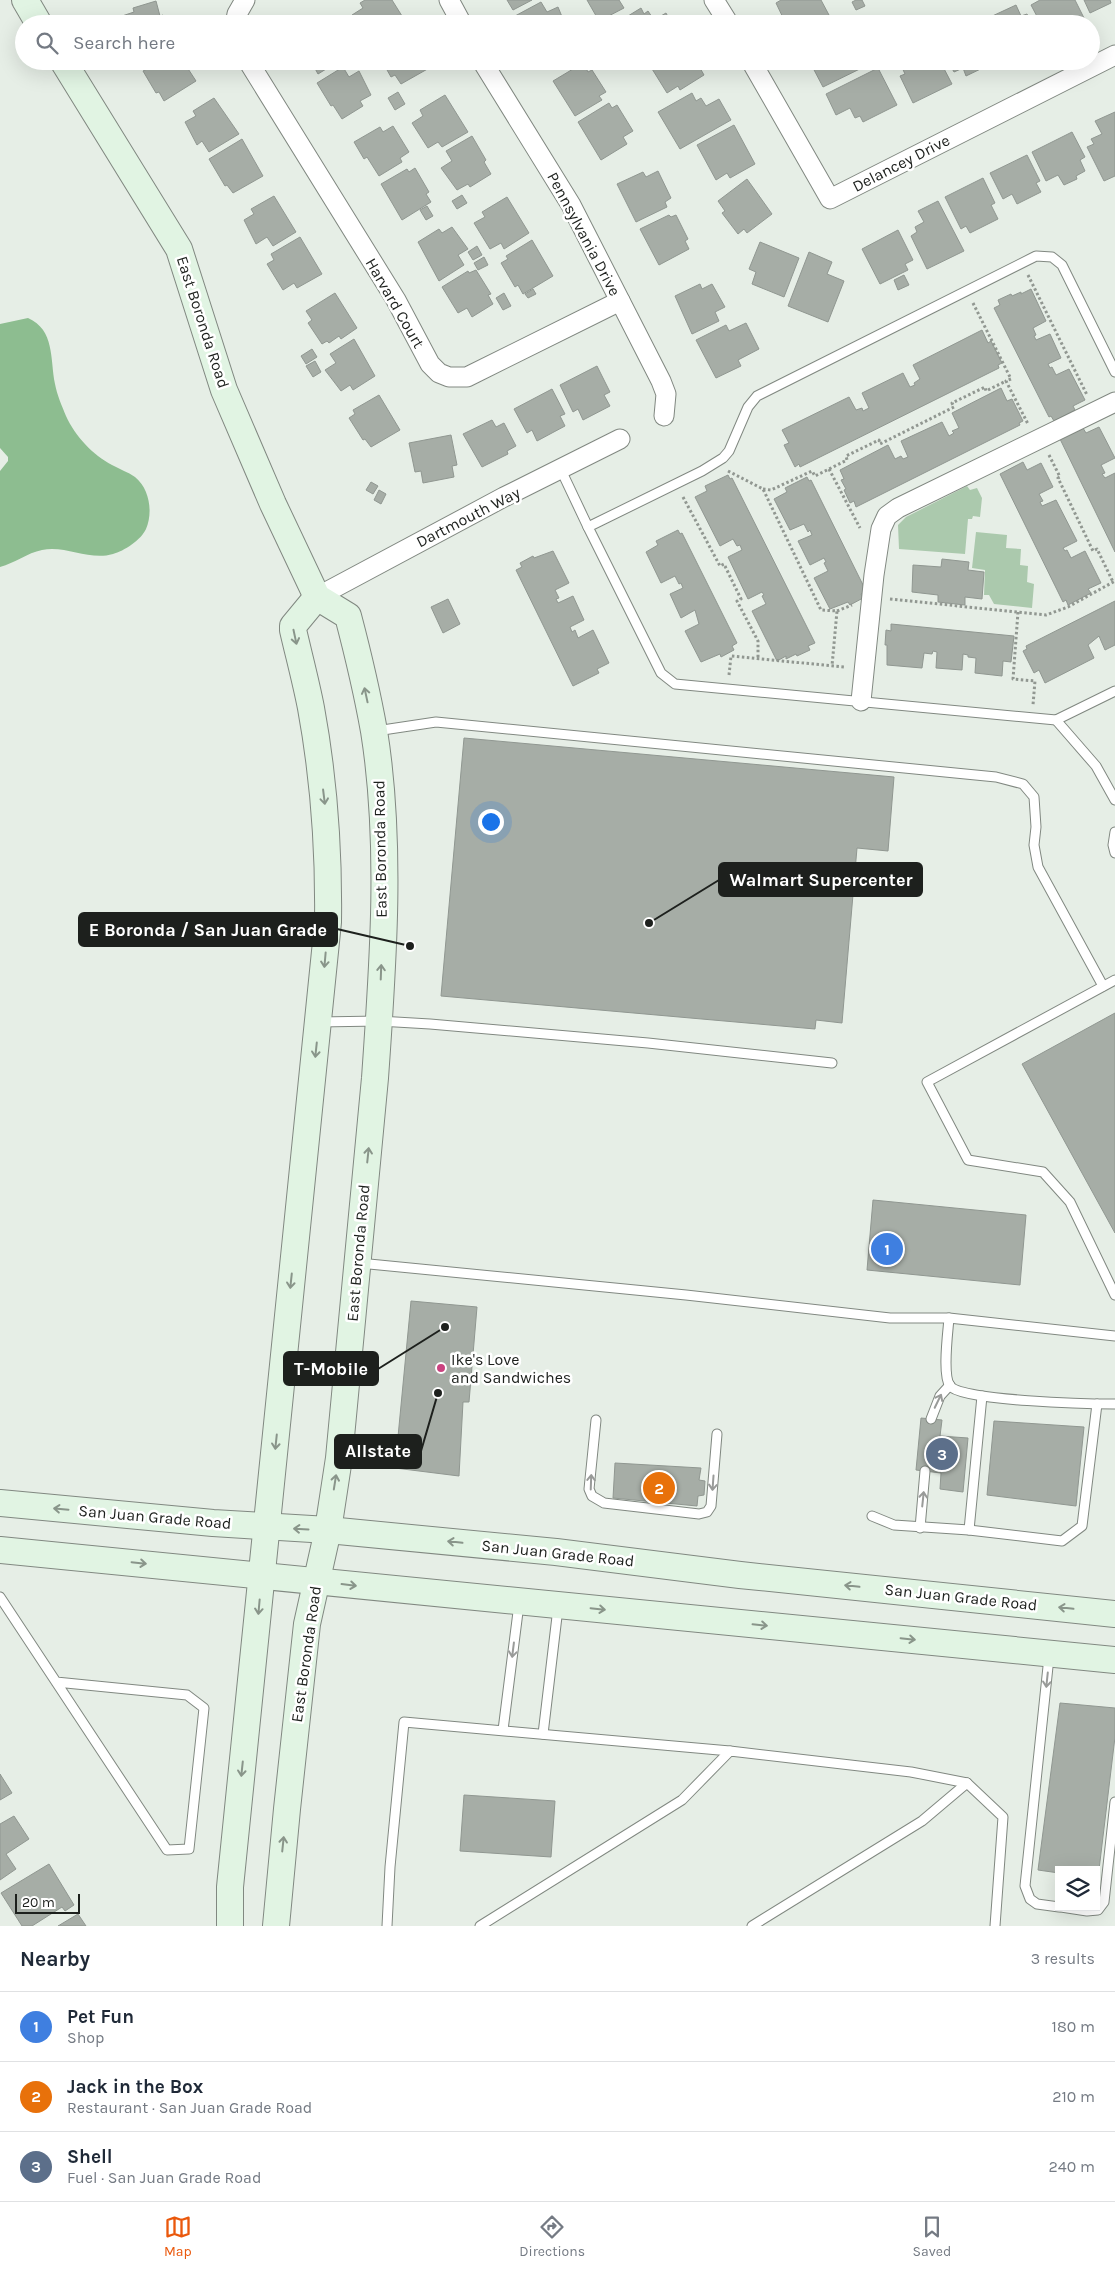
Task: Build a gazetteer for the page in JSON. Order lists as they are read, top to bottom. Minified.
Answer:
{"streets":{"main road":["East Boronda Road","San Juan Grade Road"],"street":["Delancey Drive","Pennsylvania Drive","Harvard Court","Dartmouth Way"]},"crossings":[["Pennsylvania Drive","Harvard Court"],["East Boronda Road","Dartmouth Way"],["East Boronda Road","San Juan Grade Road"]],"places":["Walmart Supercenter","E Boronda / San Juan Grade","T-Mobile","Ike's Love and Sandwiches","Allstate"],"scale_bar":"20 m","page":{"search":"Search here","pins":["1","3","2"],"scale":"20 m","heading":["Nearby","3 results"],"list":[{"mark":"1","name":"Pet Fun","note":"Shop","value":"180 m"},{"mark":"2","name":"Jack in the Box","note":"Restaurant · San Juan Grade Road","value":"210 m"},{"mark":"3","name":"Shell","note":"Fuel · San Juan Grade Road","value":"240 m"}],"nav":["Map","Directions","Saved"]}}
